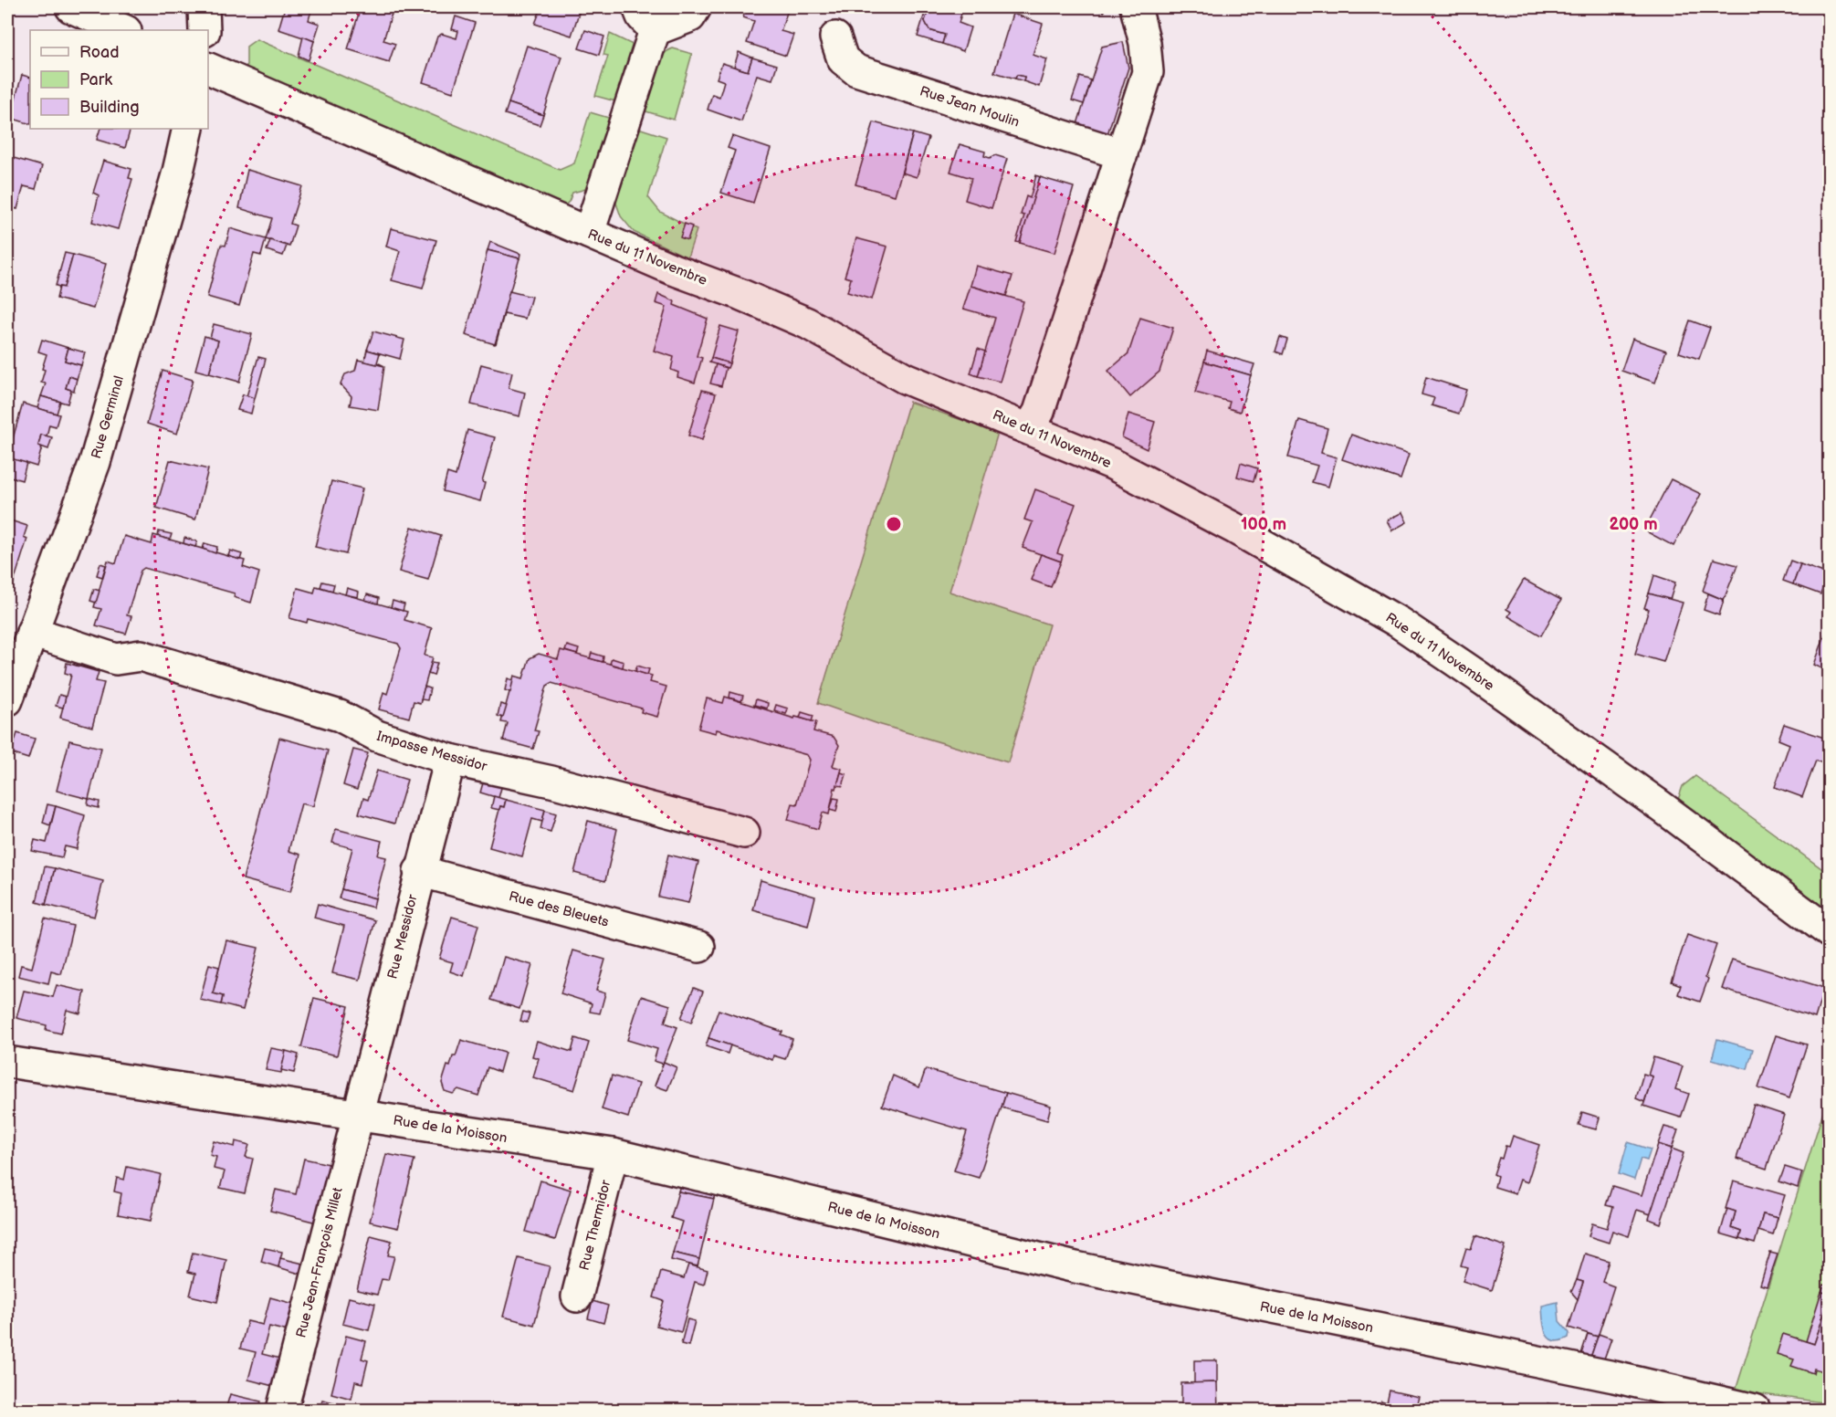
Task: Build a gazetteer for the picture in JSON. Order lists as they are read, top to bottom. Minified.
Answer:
{"streets":{"street":["Rue Jean Moulin","Rue du 11 Novembre","Rue Germinal","Impasse Messidor","Rue des Bleuets","Rue Messidor","Rue de la Moisson","Rue Thermidor","Rue Jean-François Millet"]},"crossings":[["Rue Germinal","Impasse Messidor"],["Impasse Messidor","Rue Messidor"],["Rue des Bleuets","Rue Messidor"],["Rue Messidor","Rue de la Moisson"],["Rue Messidor","Rue Jean-François Millet"],["Rue de la Moisson","Rue Thermidor"],["Rue de la Moisson","Rue Jean-François Millet"]],"legend":["Road","Park","Building"],"rings":["100 m","200 m"]}
